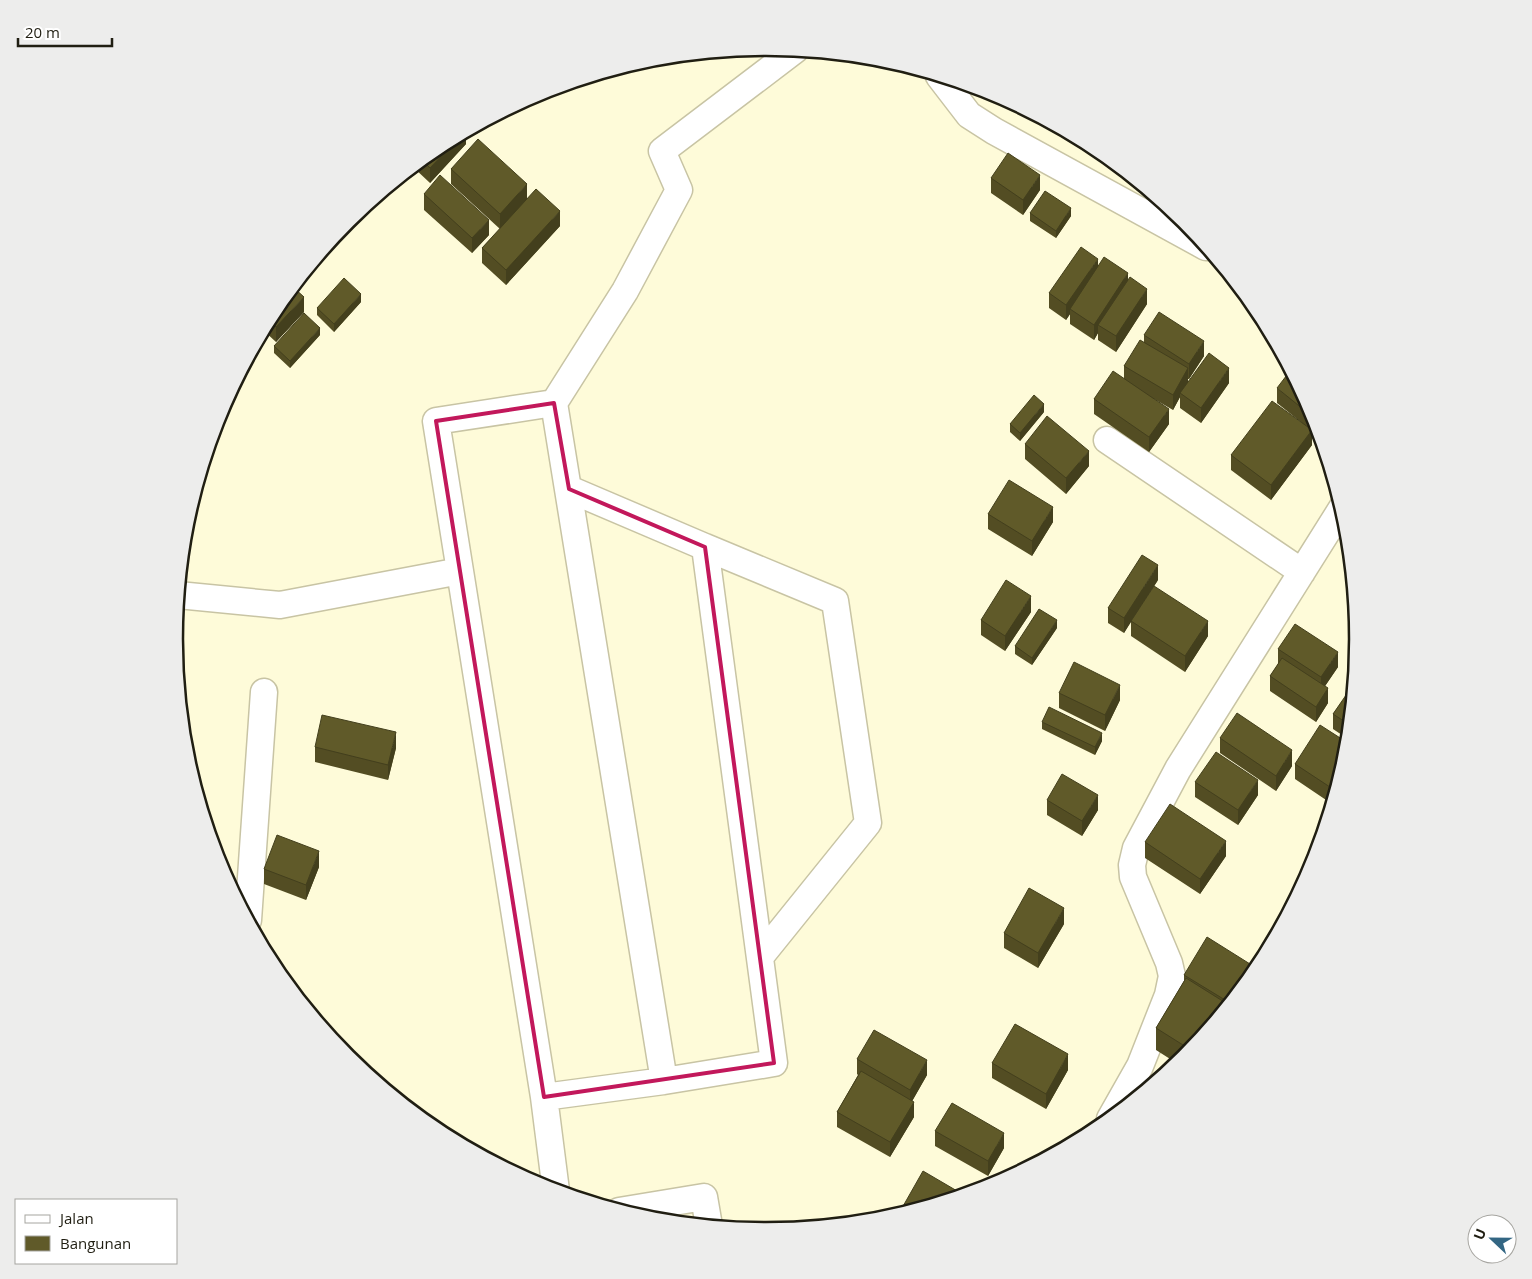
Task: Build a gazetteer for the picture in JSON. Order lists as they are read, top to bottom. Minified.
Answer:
{"legend":["Jalan","Bangunan"],"scale_bar":"20 m","north":"left"}
